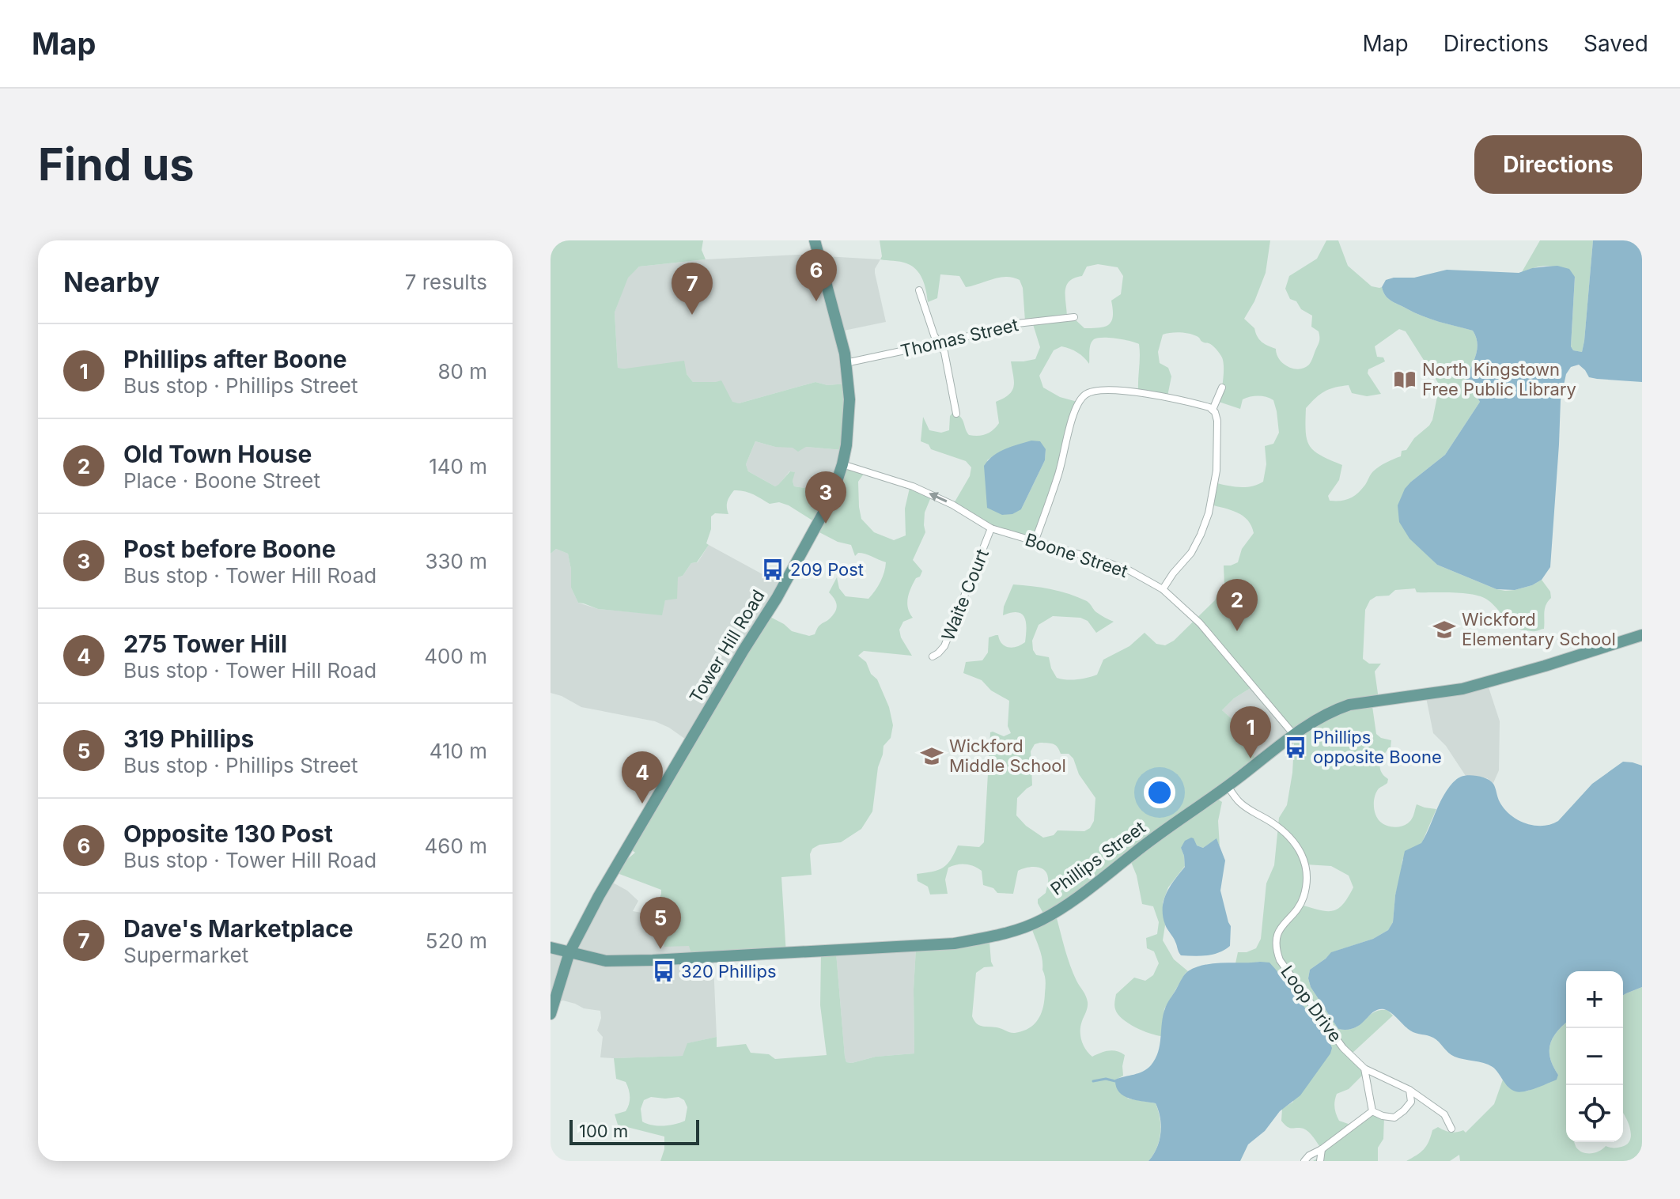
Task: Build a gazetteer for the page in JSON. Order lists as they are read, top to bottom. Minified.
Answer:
{"streets":{"main road":["Tower Hill Road","Phillips Street"],"street":["Thomas Street","Boone Street","Waite Court","Loop Drive"]},"crossings":[["Thomas Street","Tower Hill Road"],["Boone Street","Waite Court"],["Boone Street","Tower Hill Road"],["Boone Street","Phillips Street"],["Tower Hill Road","Phillips Street"],["Phillips Street","Loop Drive"]],"places":{"library":["North Kingstown Free Public Library"],"bus stop":["209 Post","Phillips opposite Boone","320 Phillips"],"school or university":["Wickford Elementary School","Wickford Middle School"]},"scale_bar":"100 m","page":{"header":"Map","nav":["Map","Directions","Saved"],"buttons":"Directions","title":"Find us","heading":["Nearby","7 results"],"pins":["6","7","3","2","1","4","5"],"list":[{"mark":"1","name":"Phillips after Boone","note":"Bus stop · Phillips Street","value":"80 m"},{"mark":"2","name":"Old Town House","note":"Place · Boone Street","value":"140 m"},{"mark":"3","name":"Post before Boone","note":"Bus stop · Tower Hill Road","value":"330 m"},{"mark":"4","name":"275 Tower Hill","note":"Bus stop · Tower Hill Road","value":"400 m"},{"mark":"5","name":"319 Phillips","note":"Bus stop · Phillips Street","value":"410 m"},{"mark":"6","name":"Opposite 130 Post","note":"Bus stop · Tower Hill Road","value":"460 m"},{"mark":"7","name":"Dave's Marketplace","note":"Supermarket","value":"520 m"}],"map_buttons":["+","−"],"scale":"100 m"}}
